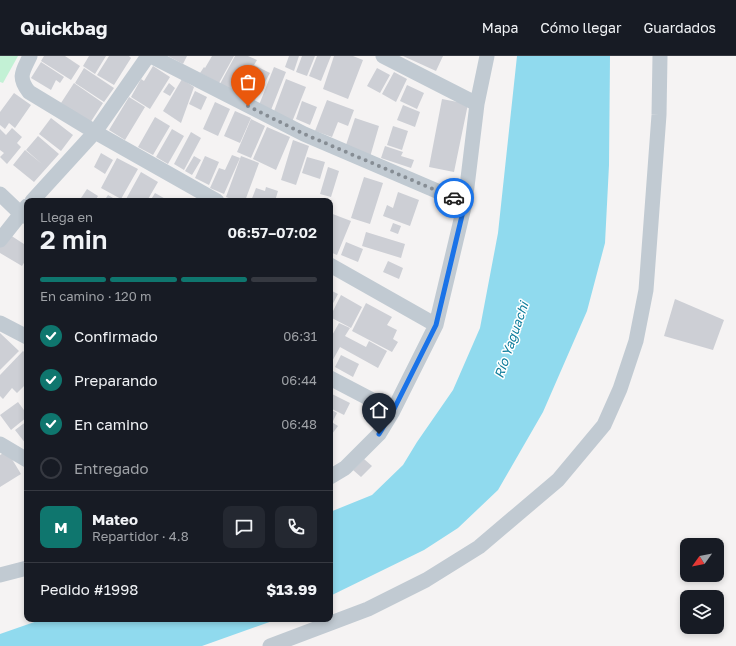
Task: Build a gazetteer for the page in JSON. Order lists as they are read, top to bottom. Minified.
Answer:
{"water":["Río Yaguachi"],"north":"bottom left","page":{"header":"Quickbag","nav":["Mapa","Cómo llegar","Guardados"],"heading":["2 min","Llega en","06:57–07:02"],"panel":["Mateo","Repartidor · 4.8","Pedido #1998","$13.99"],"bar":"En camino · 120 m","list":[["Confirmado","06:31"],["Preparando","06:44"],["En camino","06:48"],"Entregado"],"round":"M"}}
